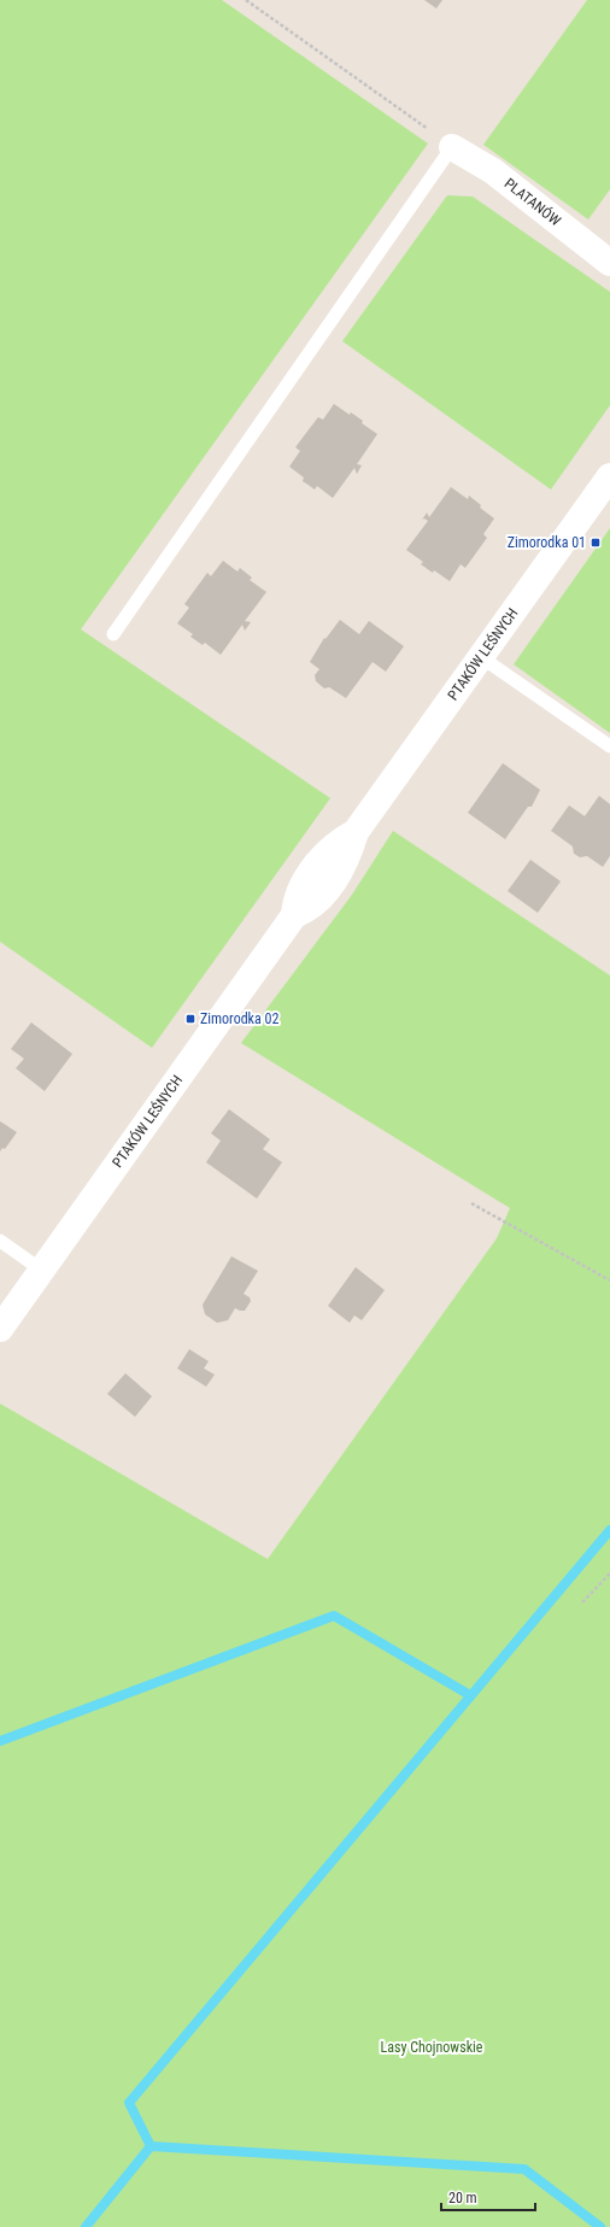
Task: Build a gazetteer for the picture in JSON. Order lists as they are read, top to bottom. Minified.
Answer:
{"streets":{"street":["PLATANÓW","PTAKÓW LEŚNYCH"]},"parks":["Lasy Chojnowskie"],"places":{"transit":["Zimorodka 01","Zimorodka 02"]},"scale_bar":"20 m"}
